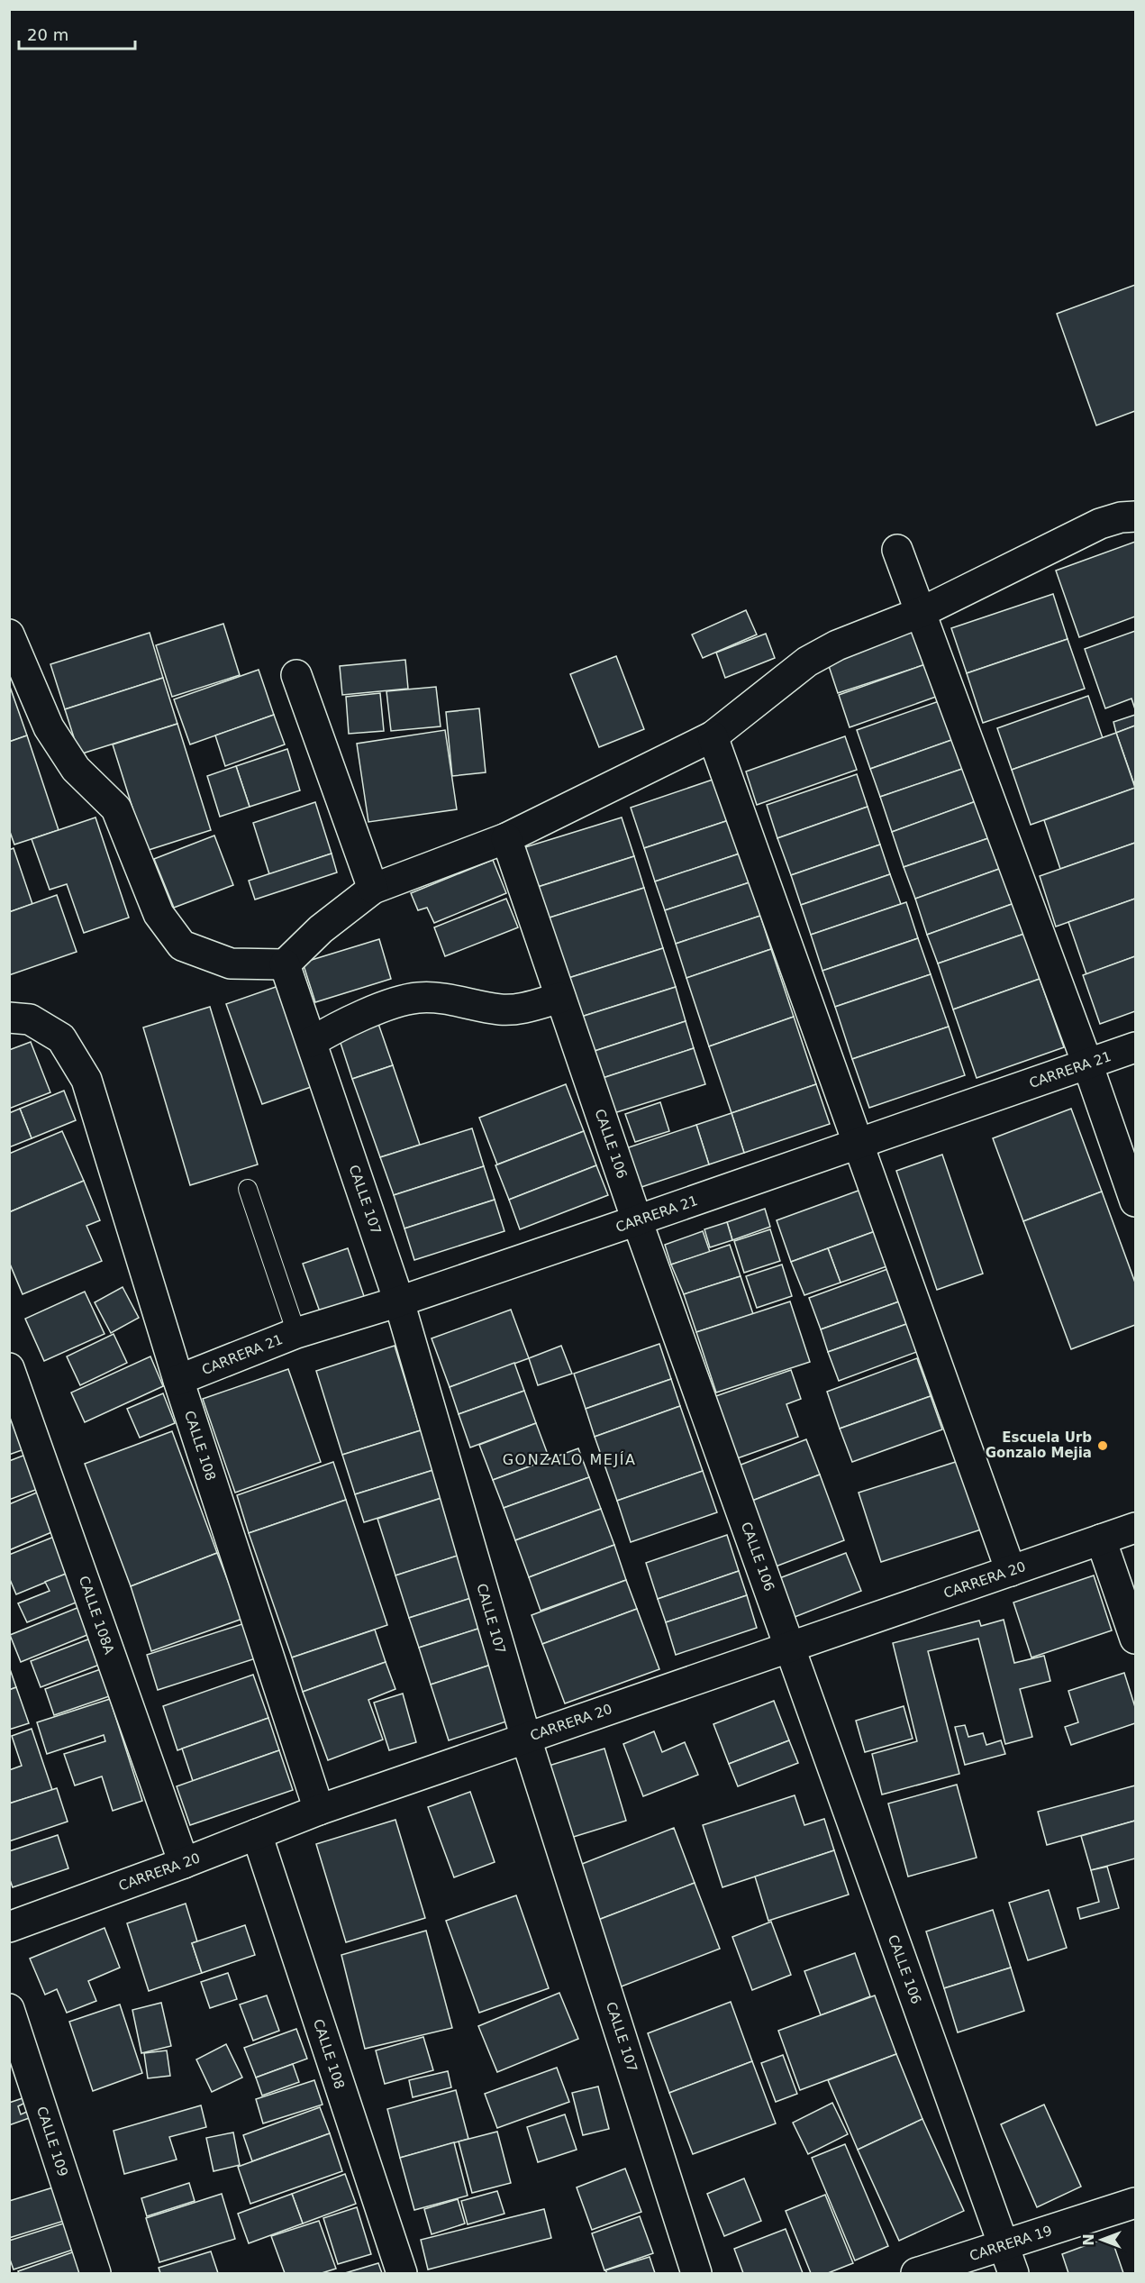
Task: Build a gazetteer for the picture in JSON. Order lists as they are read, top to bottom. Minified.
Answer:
{"streets":{"street":["CARRERA 21","CALLE 106","CALLE 107","CALLE 108","CARRERA 20","CALLE 108A","CALLE 109","CARRERA 19"]},"crossings":[["CARRERA 21","CALLE 106"],["CARRERA 21","CALLE 107"],["CARRERA 21","CALLE 108"],["CALLE 106","CARRERA 20"],["CALLE 106","CARRERA 19"],["CALLE 107","CARRERA 20"],["CALLE 108","CARRERA 20"],["CARRERA 20","CALLE 108A"]],"districts":["GONZALO MEJÍA"],"places":["Escuela Urb Gonzalo Mejia"],"scale_bar":"20 m","north":"left"}
